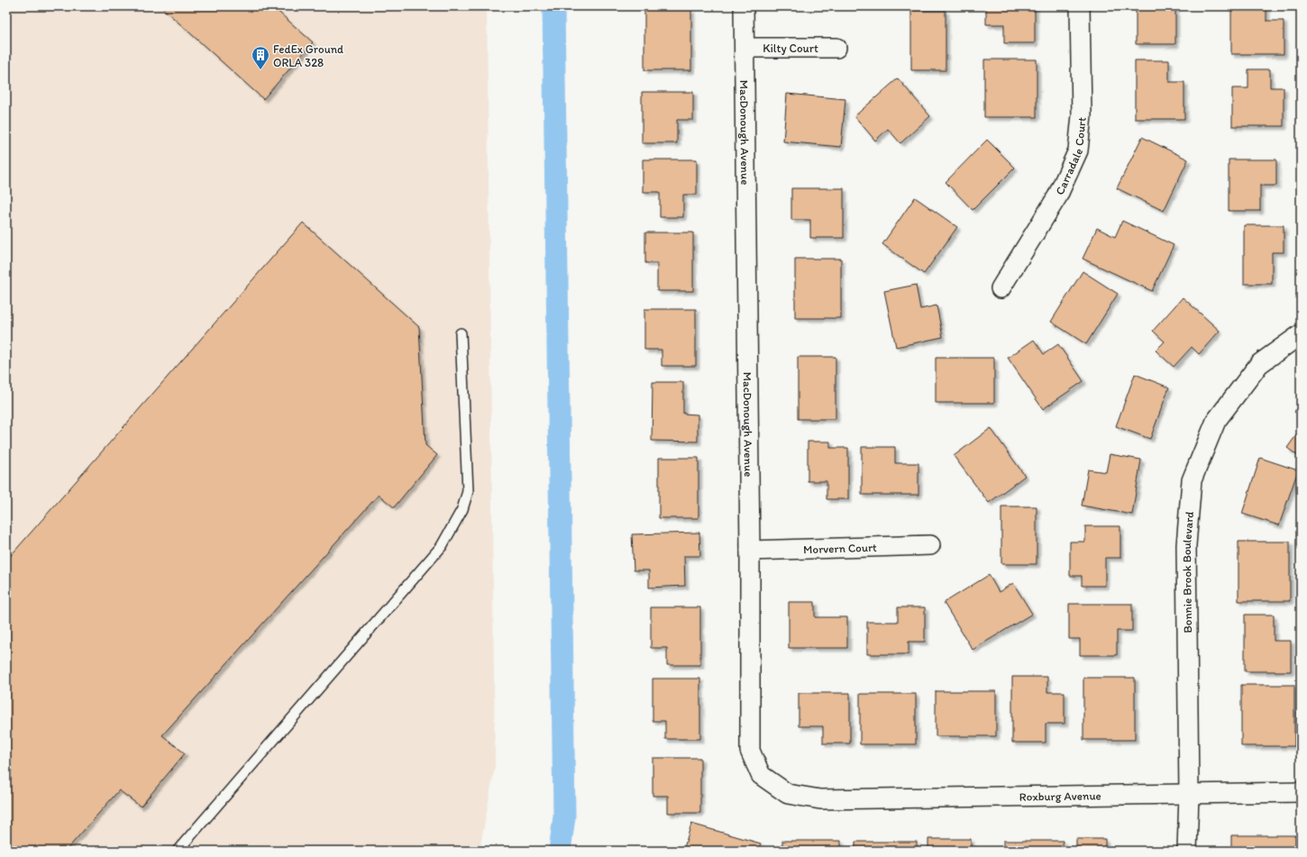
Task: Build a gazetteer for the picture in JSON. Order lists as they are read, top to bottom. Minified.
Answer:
{"streets":{"street":["Kilty Court","MacDonough Avenue","Carradale Court","Morvern Court","Bonnie Brook Boulevard","Roxburg Avenue"]},"crossings":[["Kilty Court","MacDonough Avenue"],["MacDonough Avenue","Morvern Court"],["MacDonough Avenue","Roxburg Avenue"],["Bonnie Brook Boulevard","Roxburg Avenue"]],"places":{"building":["FedEx Ground ORLA 328"]}}
